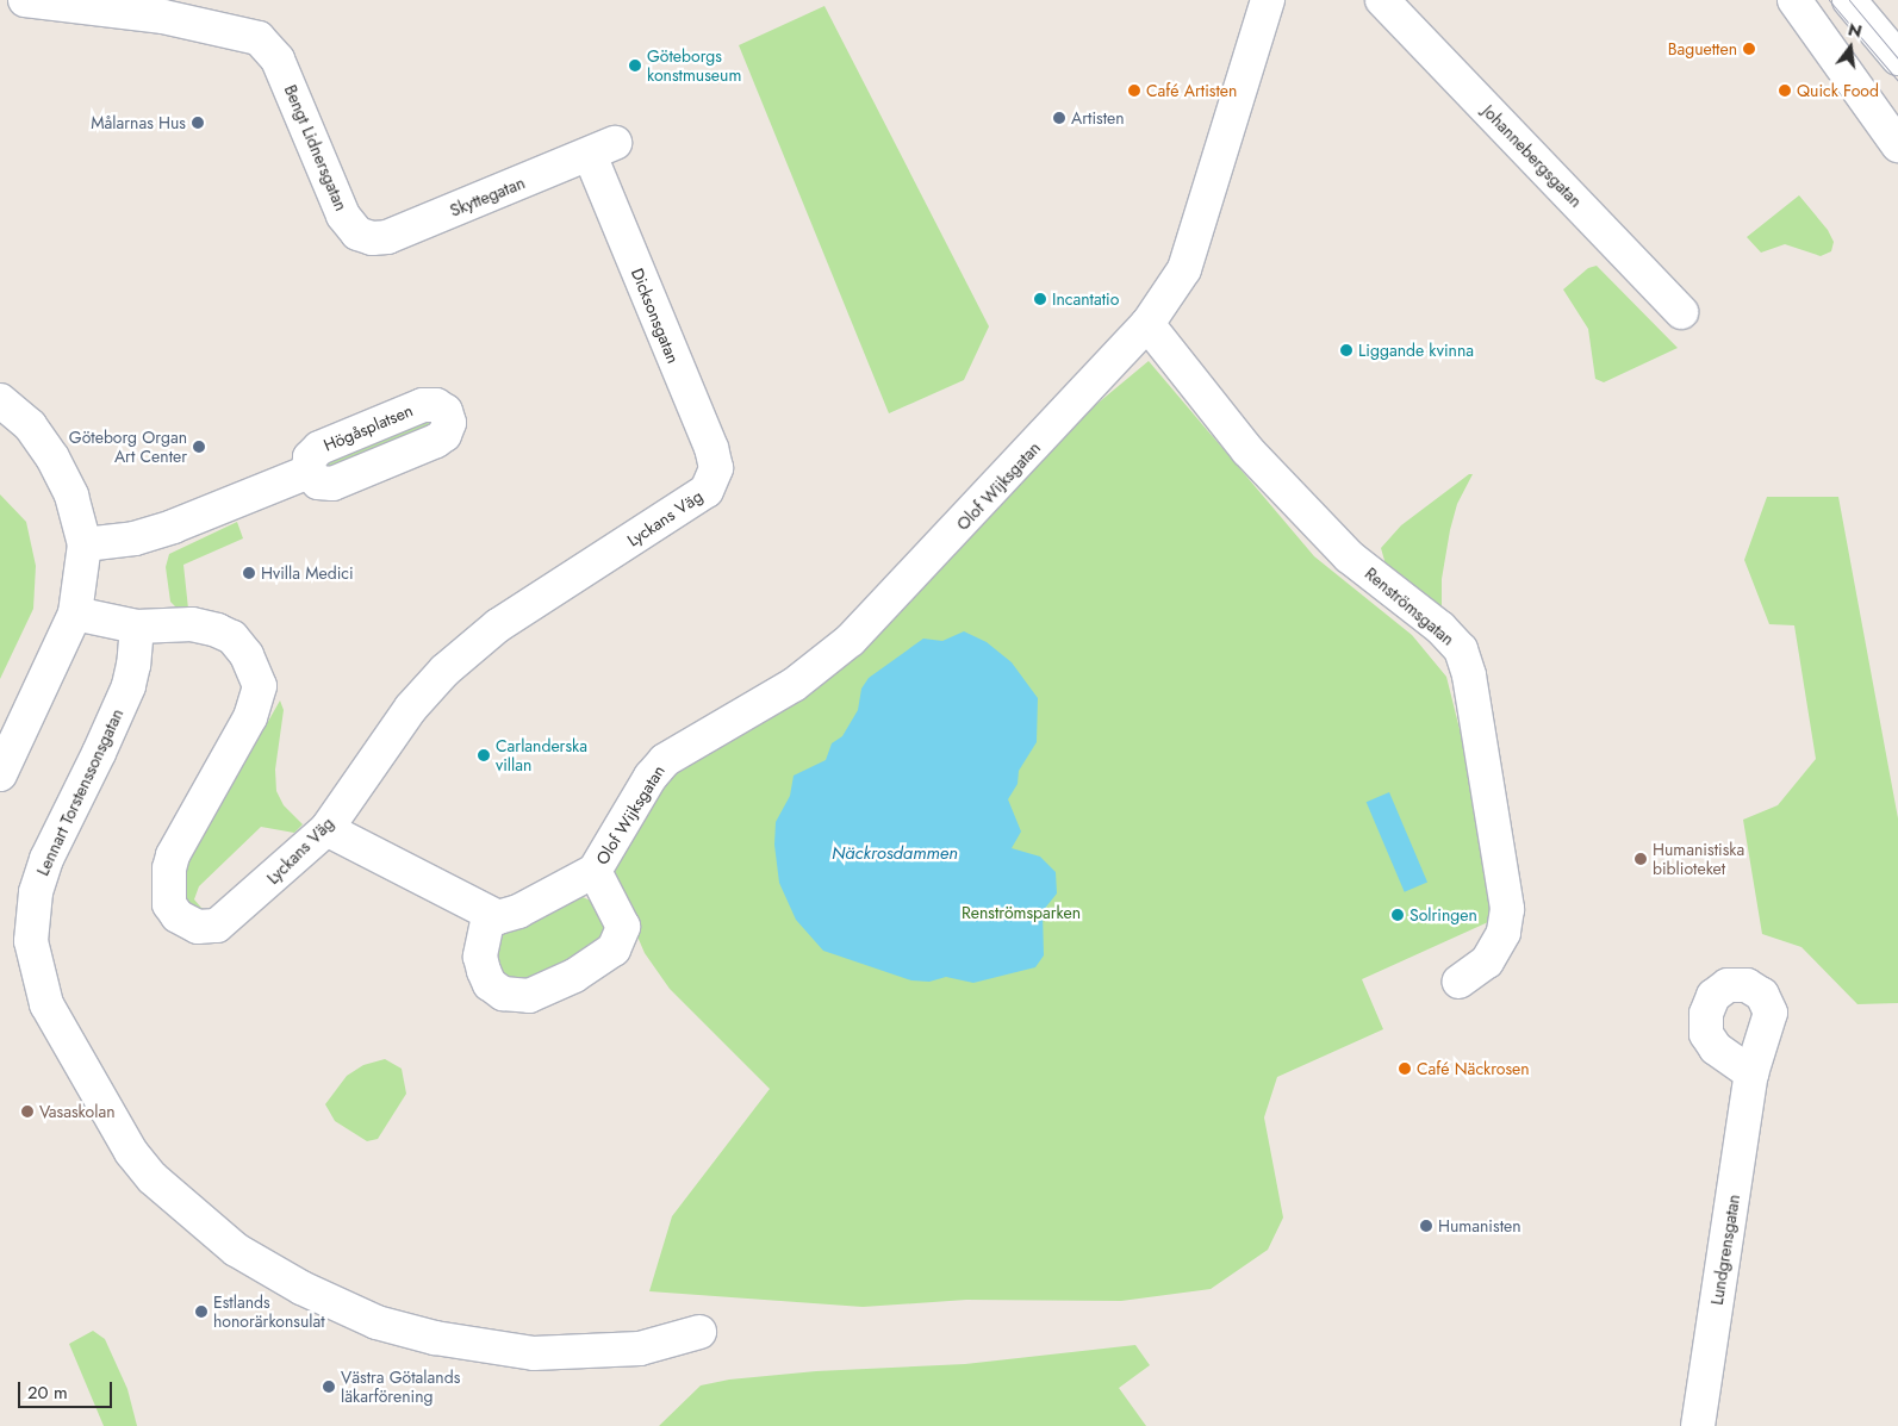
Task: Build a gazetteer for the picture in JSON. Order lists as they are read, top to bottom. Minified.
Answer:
{"streets":{"street":["Bengt Lidnersgatan","Johannebergsgatan","Skyttegatan","Dicksonsgatan","Olof Wijksgatan","Lyckans Väg","Renströmsgatan","Lennart Torstenssonsgatan","Lundgrensgatan"]},"crossings":[["Bengt Lidnersgatan","Skyttegatan"],["Skyttegatan","Dicksonsgatan"],["Dicksonsgatan","Lyckans Väg"],["Olof Wijksgatan","Renströmsgatan"],["Lyckans Väg","Lennart Torstenssonsgatan"]],"water":["Näckrosdammen"],"parks":["Renströmsparken"],"places":["Baguetten","Göteborgs konstmuseum","Café Artisten","Quick Food","Artisten","Målarnas Hus","Incantatio","Liggande kvinna","Göteborg Organ Art Center","Hvilla Medici","Carlanderska villan","Humanistiska biblioteket","Solringen","Café Näckrosen","Vasaskolan","Humanisten","Estlands honorärkonsulat","Västra Götalands läkarförening"],"scale_bar":"20 m","north":"top"}
